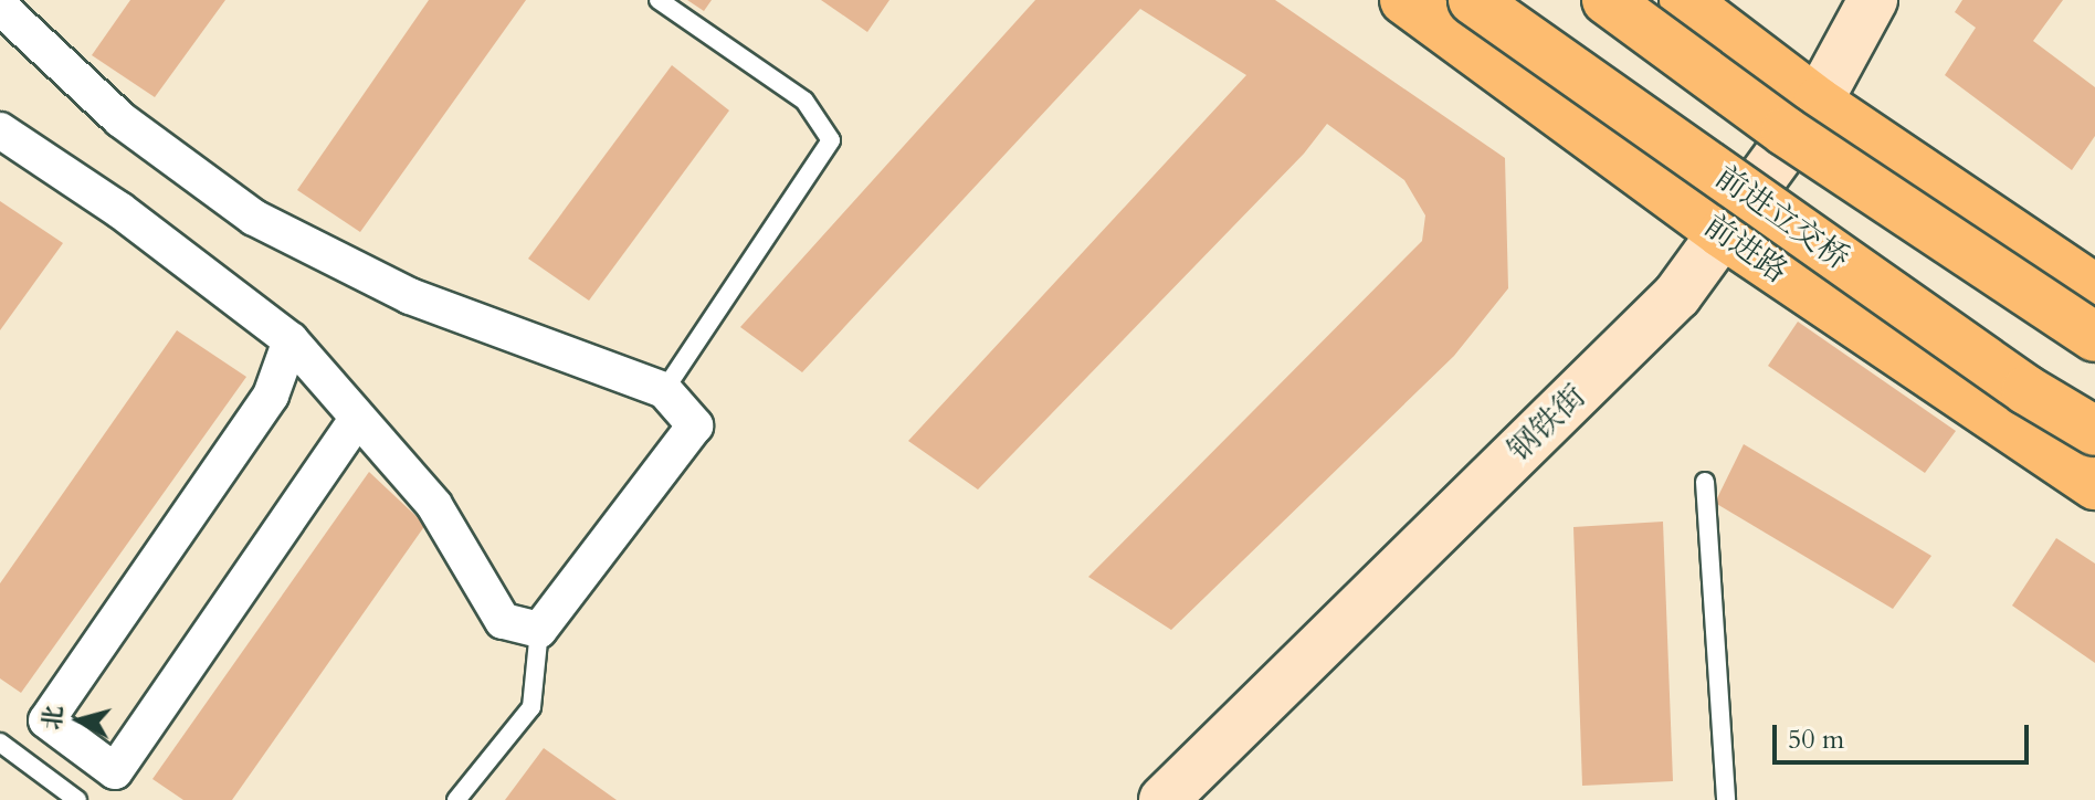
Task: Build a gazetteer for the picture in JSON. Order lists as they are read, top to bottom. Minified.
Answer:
{"streets":{"highway":["前进立交桥","前进路"],"street":["钢铁街"]},"crossings":[["前进路","钢铁街"]],"scale_bar":"50 m","north":"left"}
